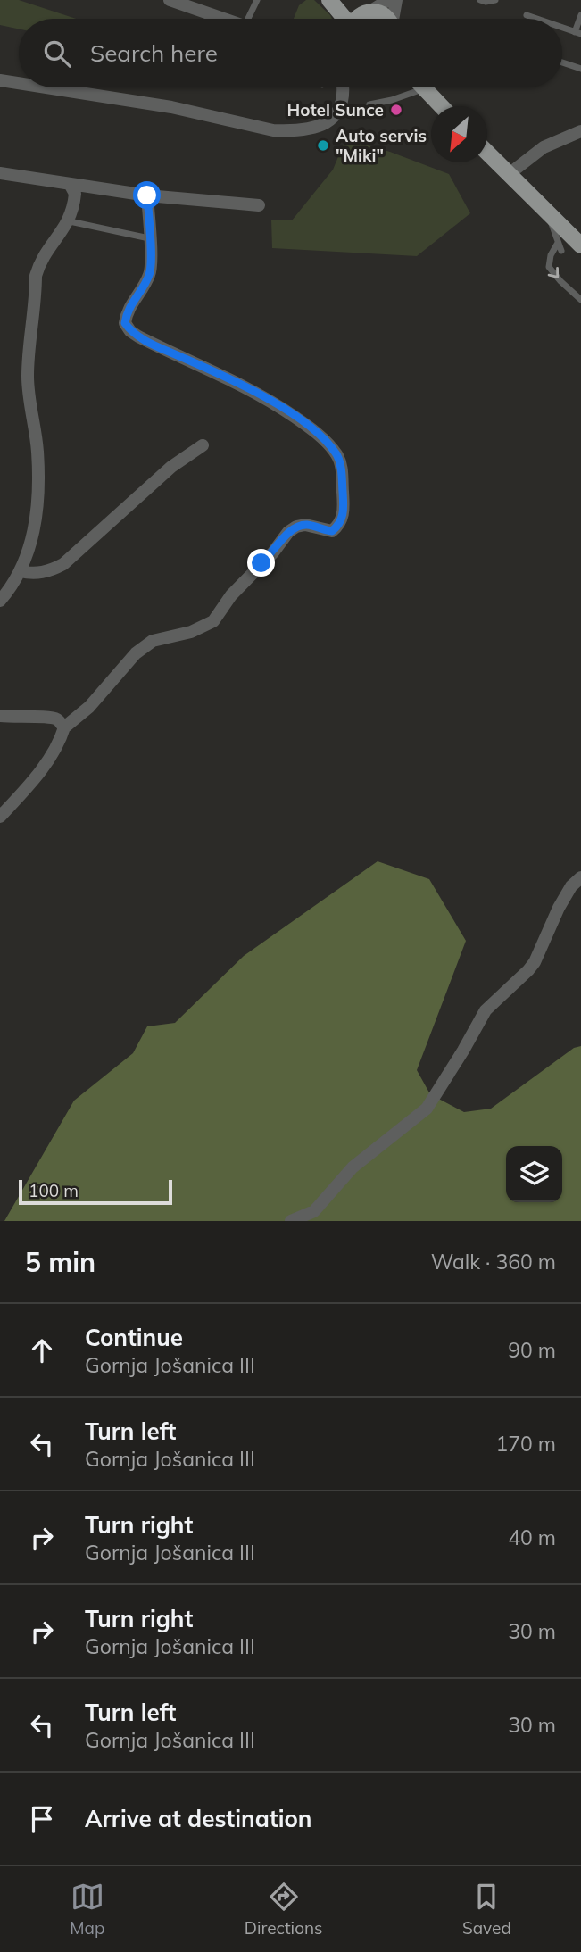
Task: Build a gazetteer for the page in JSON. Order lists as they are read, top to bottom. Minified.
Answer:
{"places":["Hotel Sunce","Auto servis \"Miki\""],"scale_bar":"100 m","north":"bottom left","page":{"search":"Search here","scale":"100 m","heading":["5 min","Walk · 360 m"],"list":[["Continue","Gornja Jošanica III","90 m"],["Turn left","Gornja Jošanica III","170 m"],["Turn right","Gornja Jošanica III","40 m"],["Turn right","Gornja Jošanica III","30 m"],["Turn left","Gornja Jošanica III","30 m"],"Arrive at destination"],"nav":["Map","Directions","Saved"]}}
